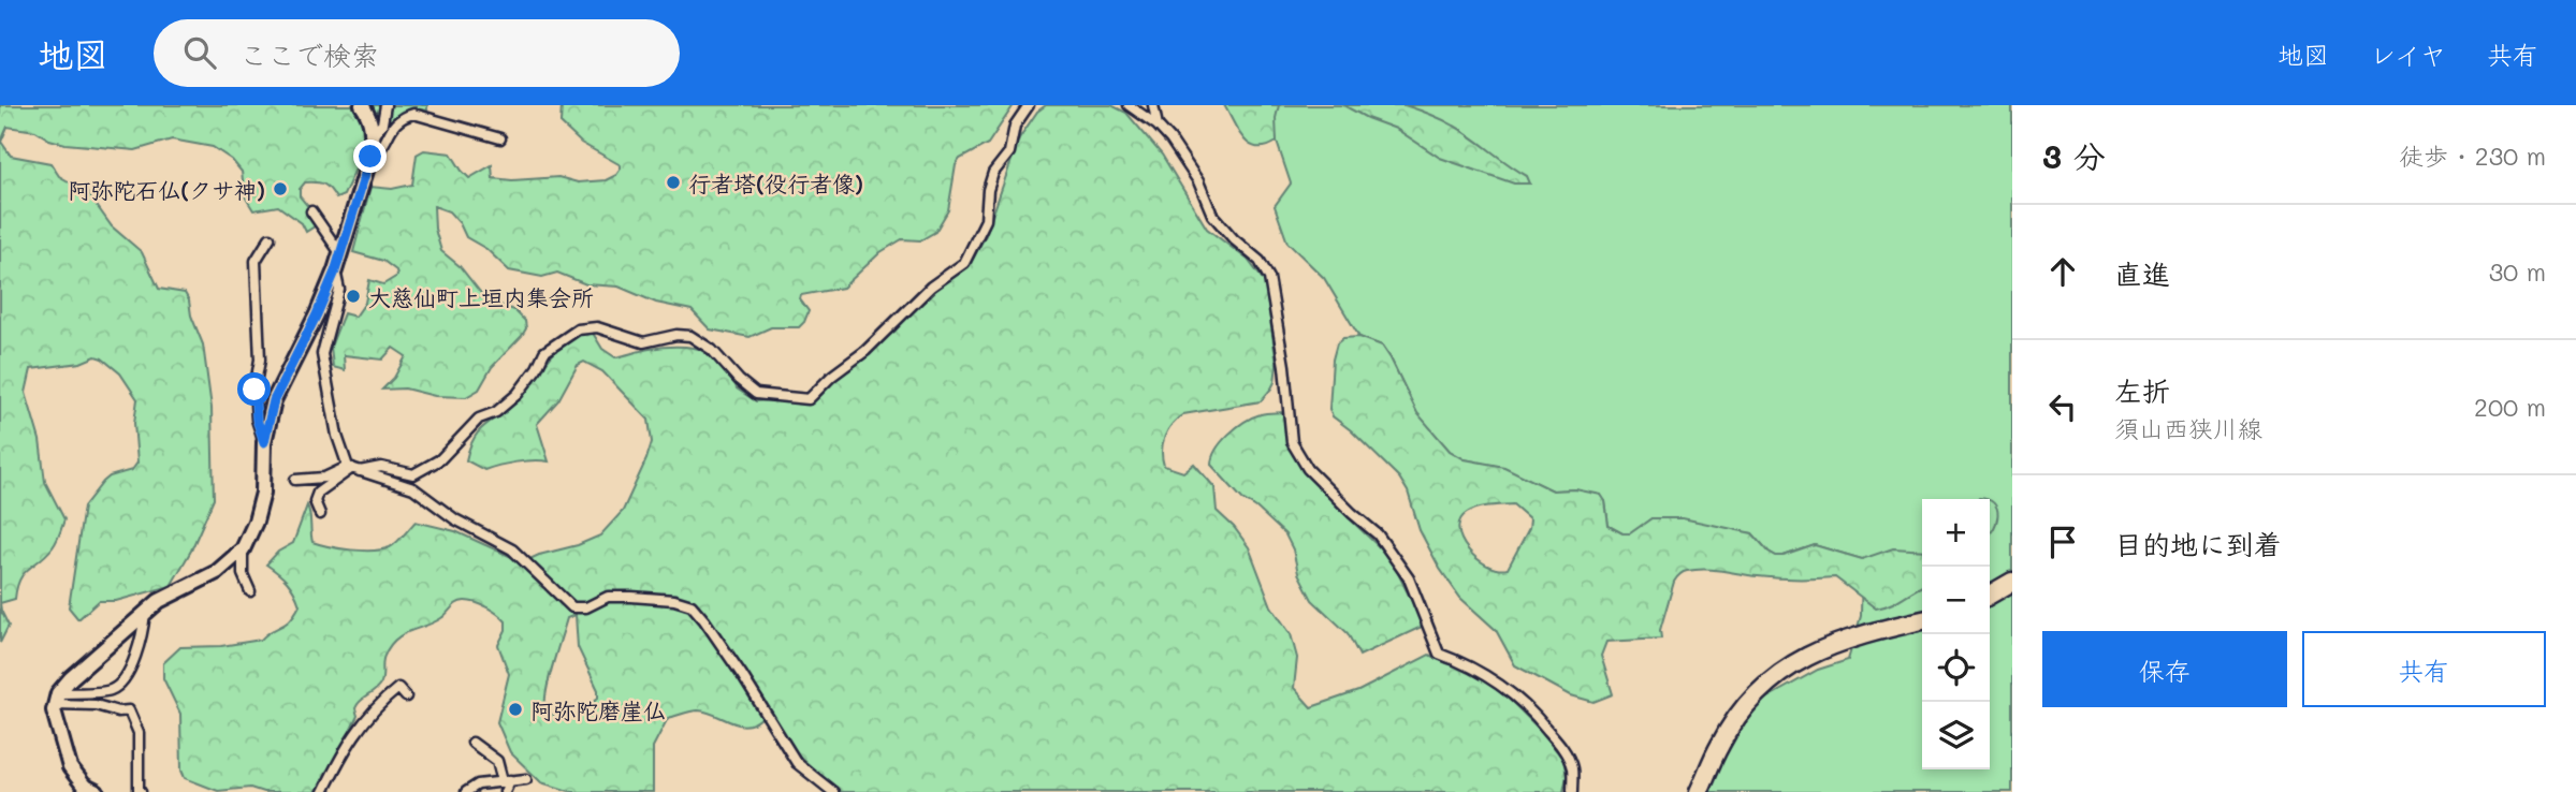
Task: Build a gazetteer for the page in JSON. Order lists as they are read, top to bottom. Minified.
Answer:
{"places":["行者塔(役行者像)","阿弥陀石仏(クサ神)","大慈仙町上垣内集会所","阿弥陀磨崖仏"],"page":{"header":"地図","search":"ここで検索","nav":["地図","レイヤ","共有"],"heading":["3 分","徒歩 · 230 m"],"list":[["直進","30 m"],["左折","須山西狭川線","200 m"],"目的地に到着"],"map_buttons":["+","−"],"buttons":["保存","共有"]}}
